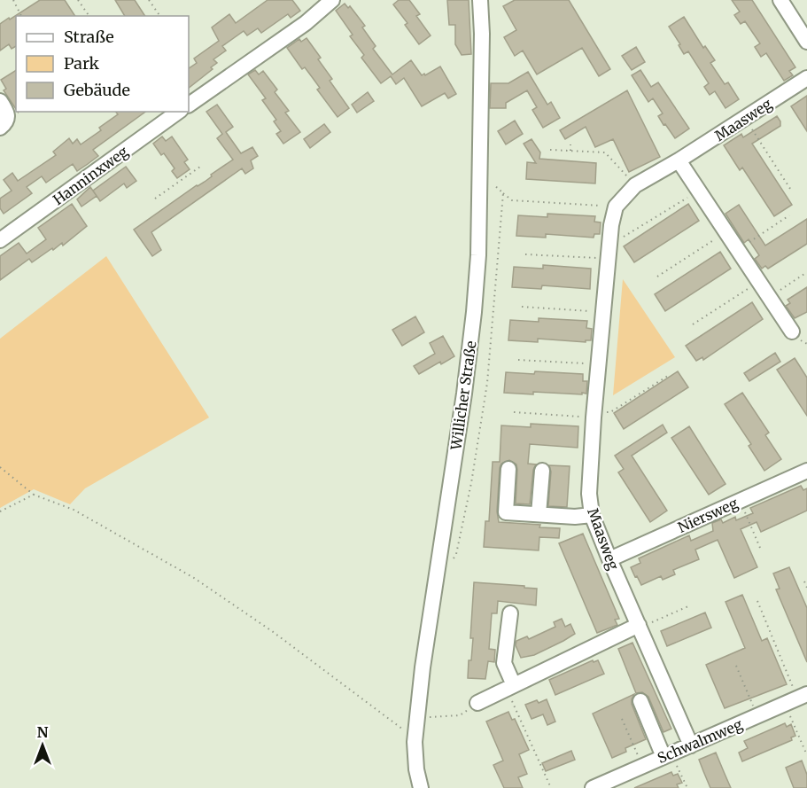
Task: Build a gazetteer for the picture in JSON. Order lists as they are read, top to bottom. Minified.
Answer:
{"streets":{"street":["Maasweg","Hanninxweg","Willicher Straße","Niersweg","Schwalmweg"]},"crossings":[["Maasweg","Niersweg"],["Maasweg","Schwalmweg"]],"legend":["Straße","Park","Gebäude"],"north":"top"}
